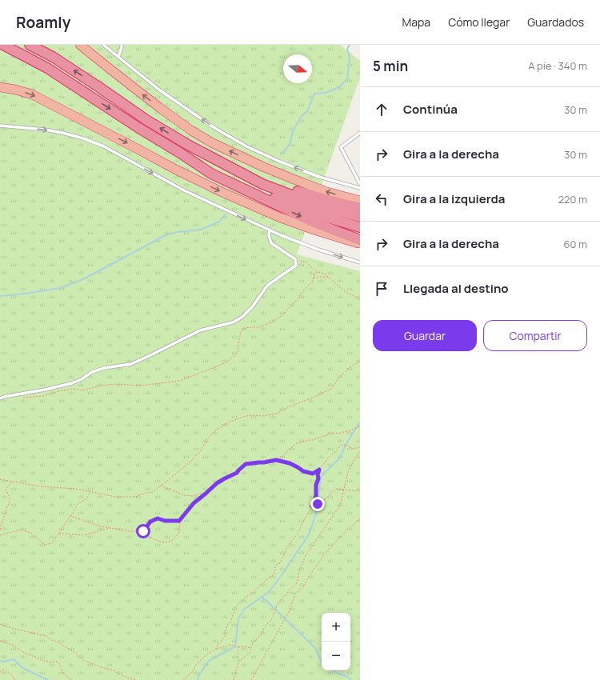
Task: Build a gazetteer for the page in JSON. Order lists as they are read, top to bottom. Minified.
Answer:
{"north":"right","page":{"header":"Roamly","nav":["Mapa","Cómo llegar","Guardados"],"heading":["5 min","A pie · 340 m"],"list":[["Continúa","30 m"],["Gira a la derecha","30 m"],["Gira a la izquierda","220 m"],["Gira a la derecha","60 m"],"Llegada al destino"],"buttons":["Guardar","Compartir"],"map_buttons":["+","−"]}}
